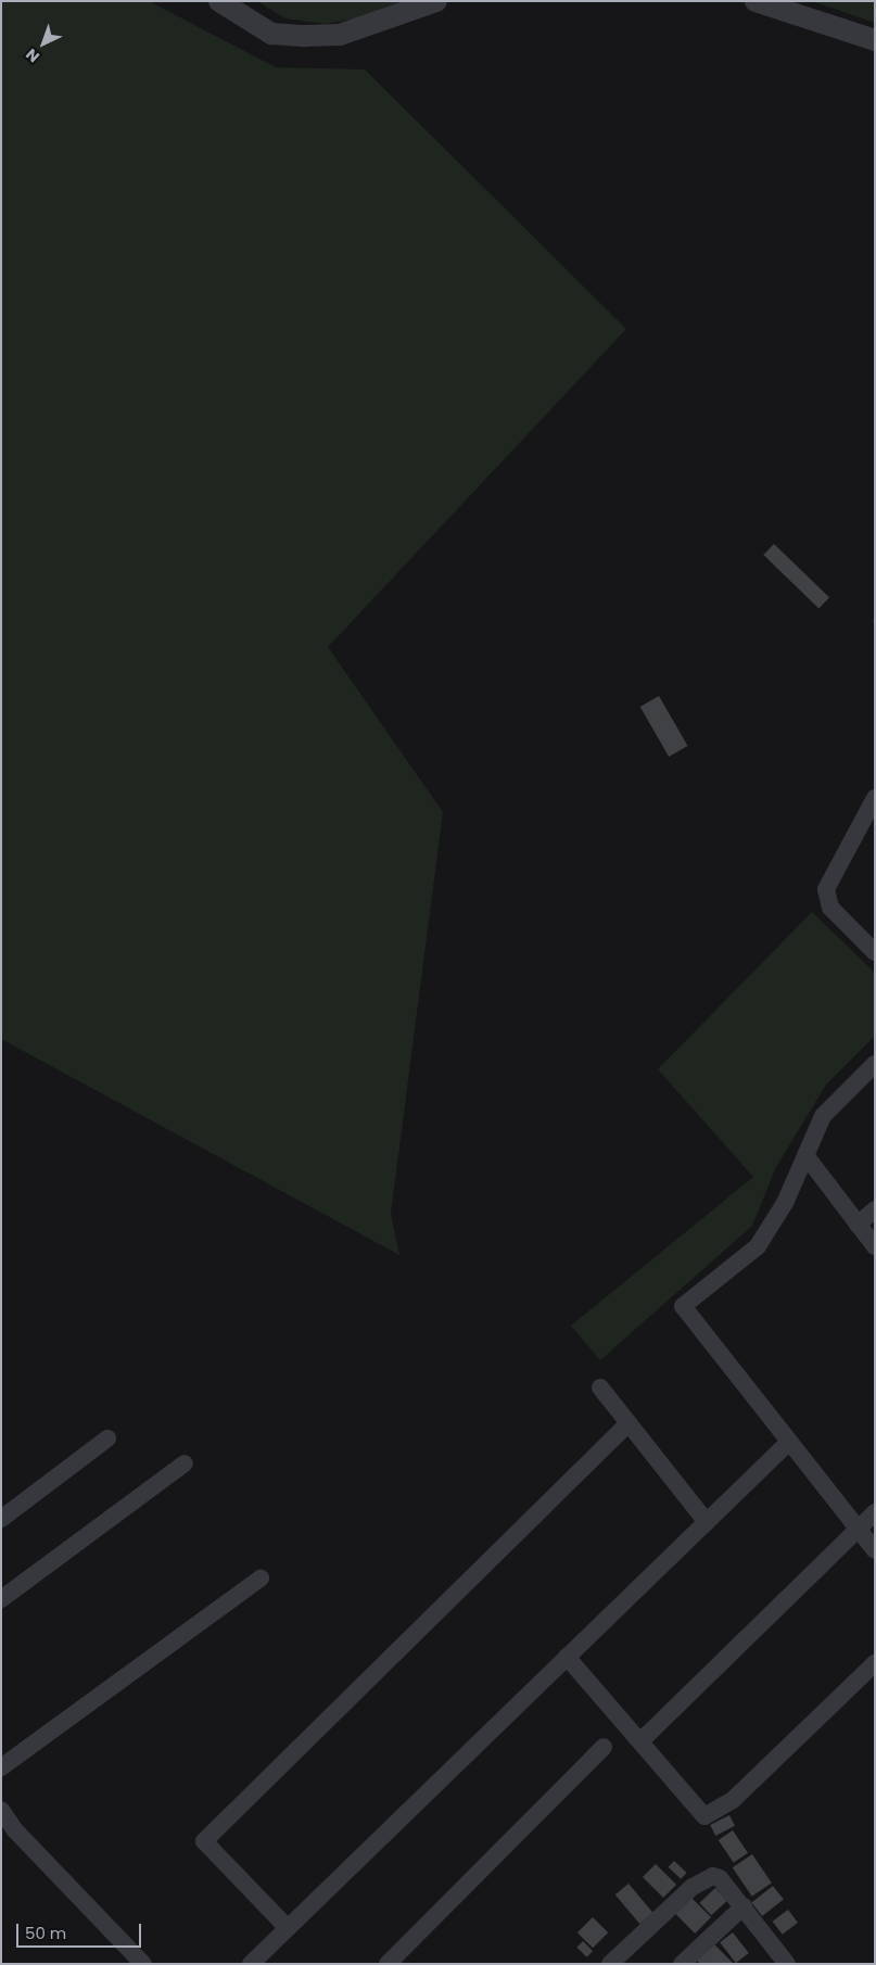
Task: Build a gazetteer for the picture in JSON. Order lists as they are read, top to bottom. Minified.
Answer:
{"scale_bar":"50 m","north":"bottom left"}
